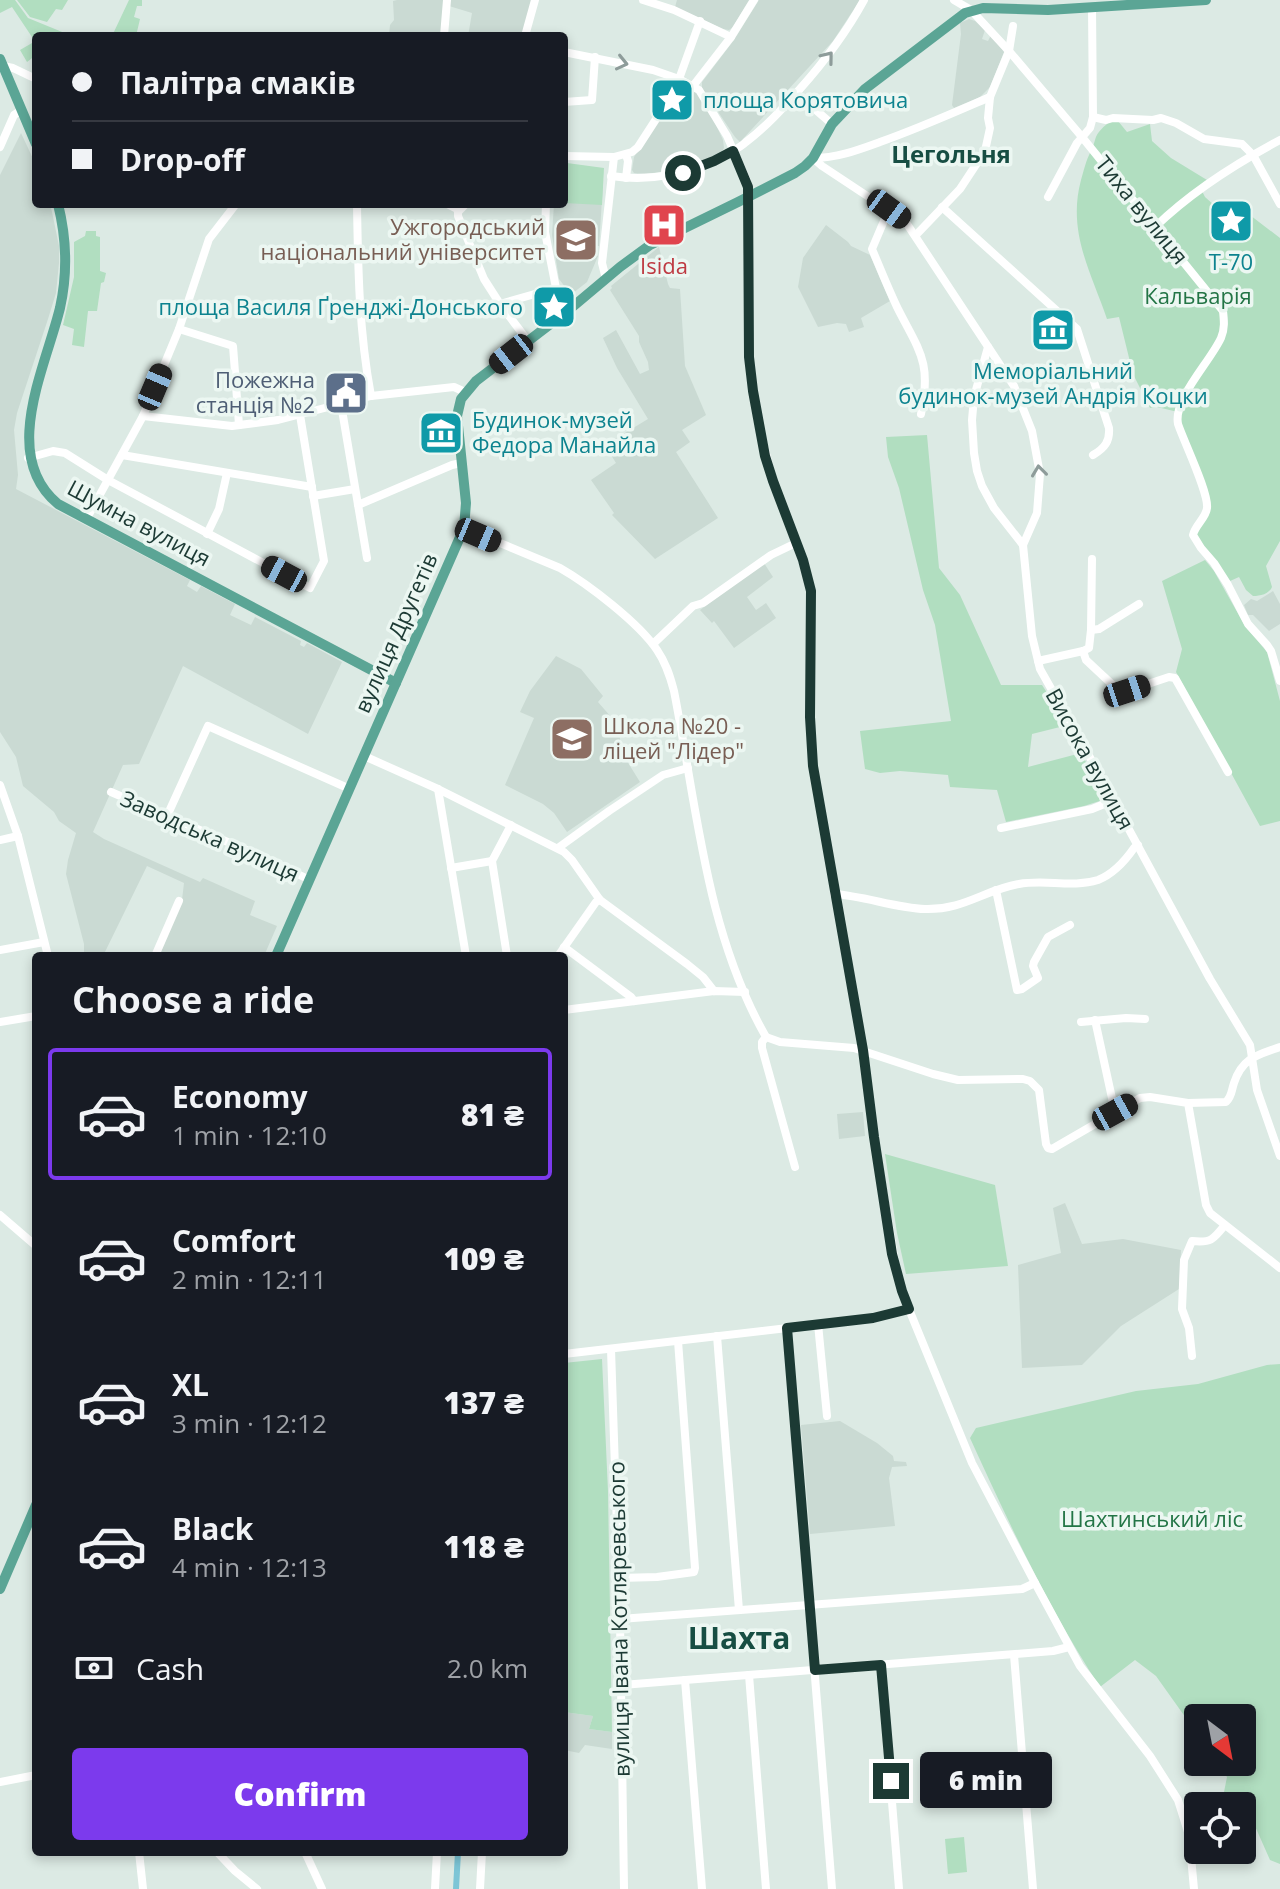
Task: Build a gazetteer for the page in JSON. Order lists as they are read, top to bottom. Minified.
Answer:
{"streets":{"main road":["Шумна вулиця","вулиця Другетів"],"street":["Тиха вулиця","Висока вулиця","Заводська вулиця","вулиця Івана Котляревського"]},"crossings":[["Шумна вулиця","вулиця Другетів"],["вулиця Другетів","Заводська вулиця"]],"districts":["Цегольня","Шахта"],"parks":["Кальварія","Шахтинський ліс"],"places":{"place":["площа Корятовича","Т-70","площа Василя Ґренджі-Донського"],"hospital":["Isida"],"school or university":["Ужгородський національний університет","Школа №20 - ліцей \"Лідер\""],"museum":["Меморіальний будинок-музей Андрія Коцки","Будинок-музей Федора Манайла"],"public building":["Пожежна станція №2"]},"north":"bottom right","page":{"banner":["Палітра смаків","Drop-off"],"heading":"Choose a ride","list":[{"name":"Economy","note":"1 min · 12:10","value":"81 ₴"},{"name":"Comfort","note":"2 min · 12:11","value":"109 ₴"},{"name":"XL","note":"3 min · 12:12","value":"137 ₴"},{"name":"Black","note":"4 min · 12:13","value":"118 ₴"}],"pay":["Cash","2.0 km"],"buttons":"Confirm","bubble":"6 min"}}
